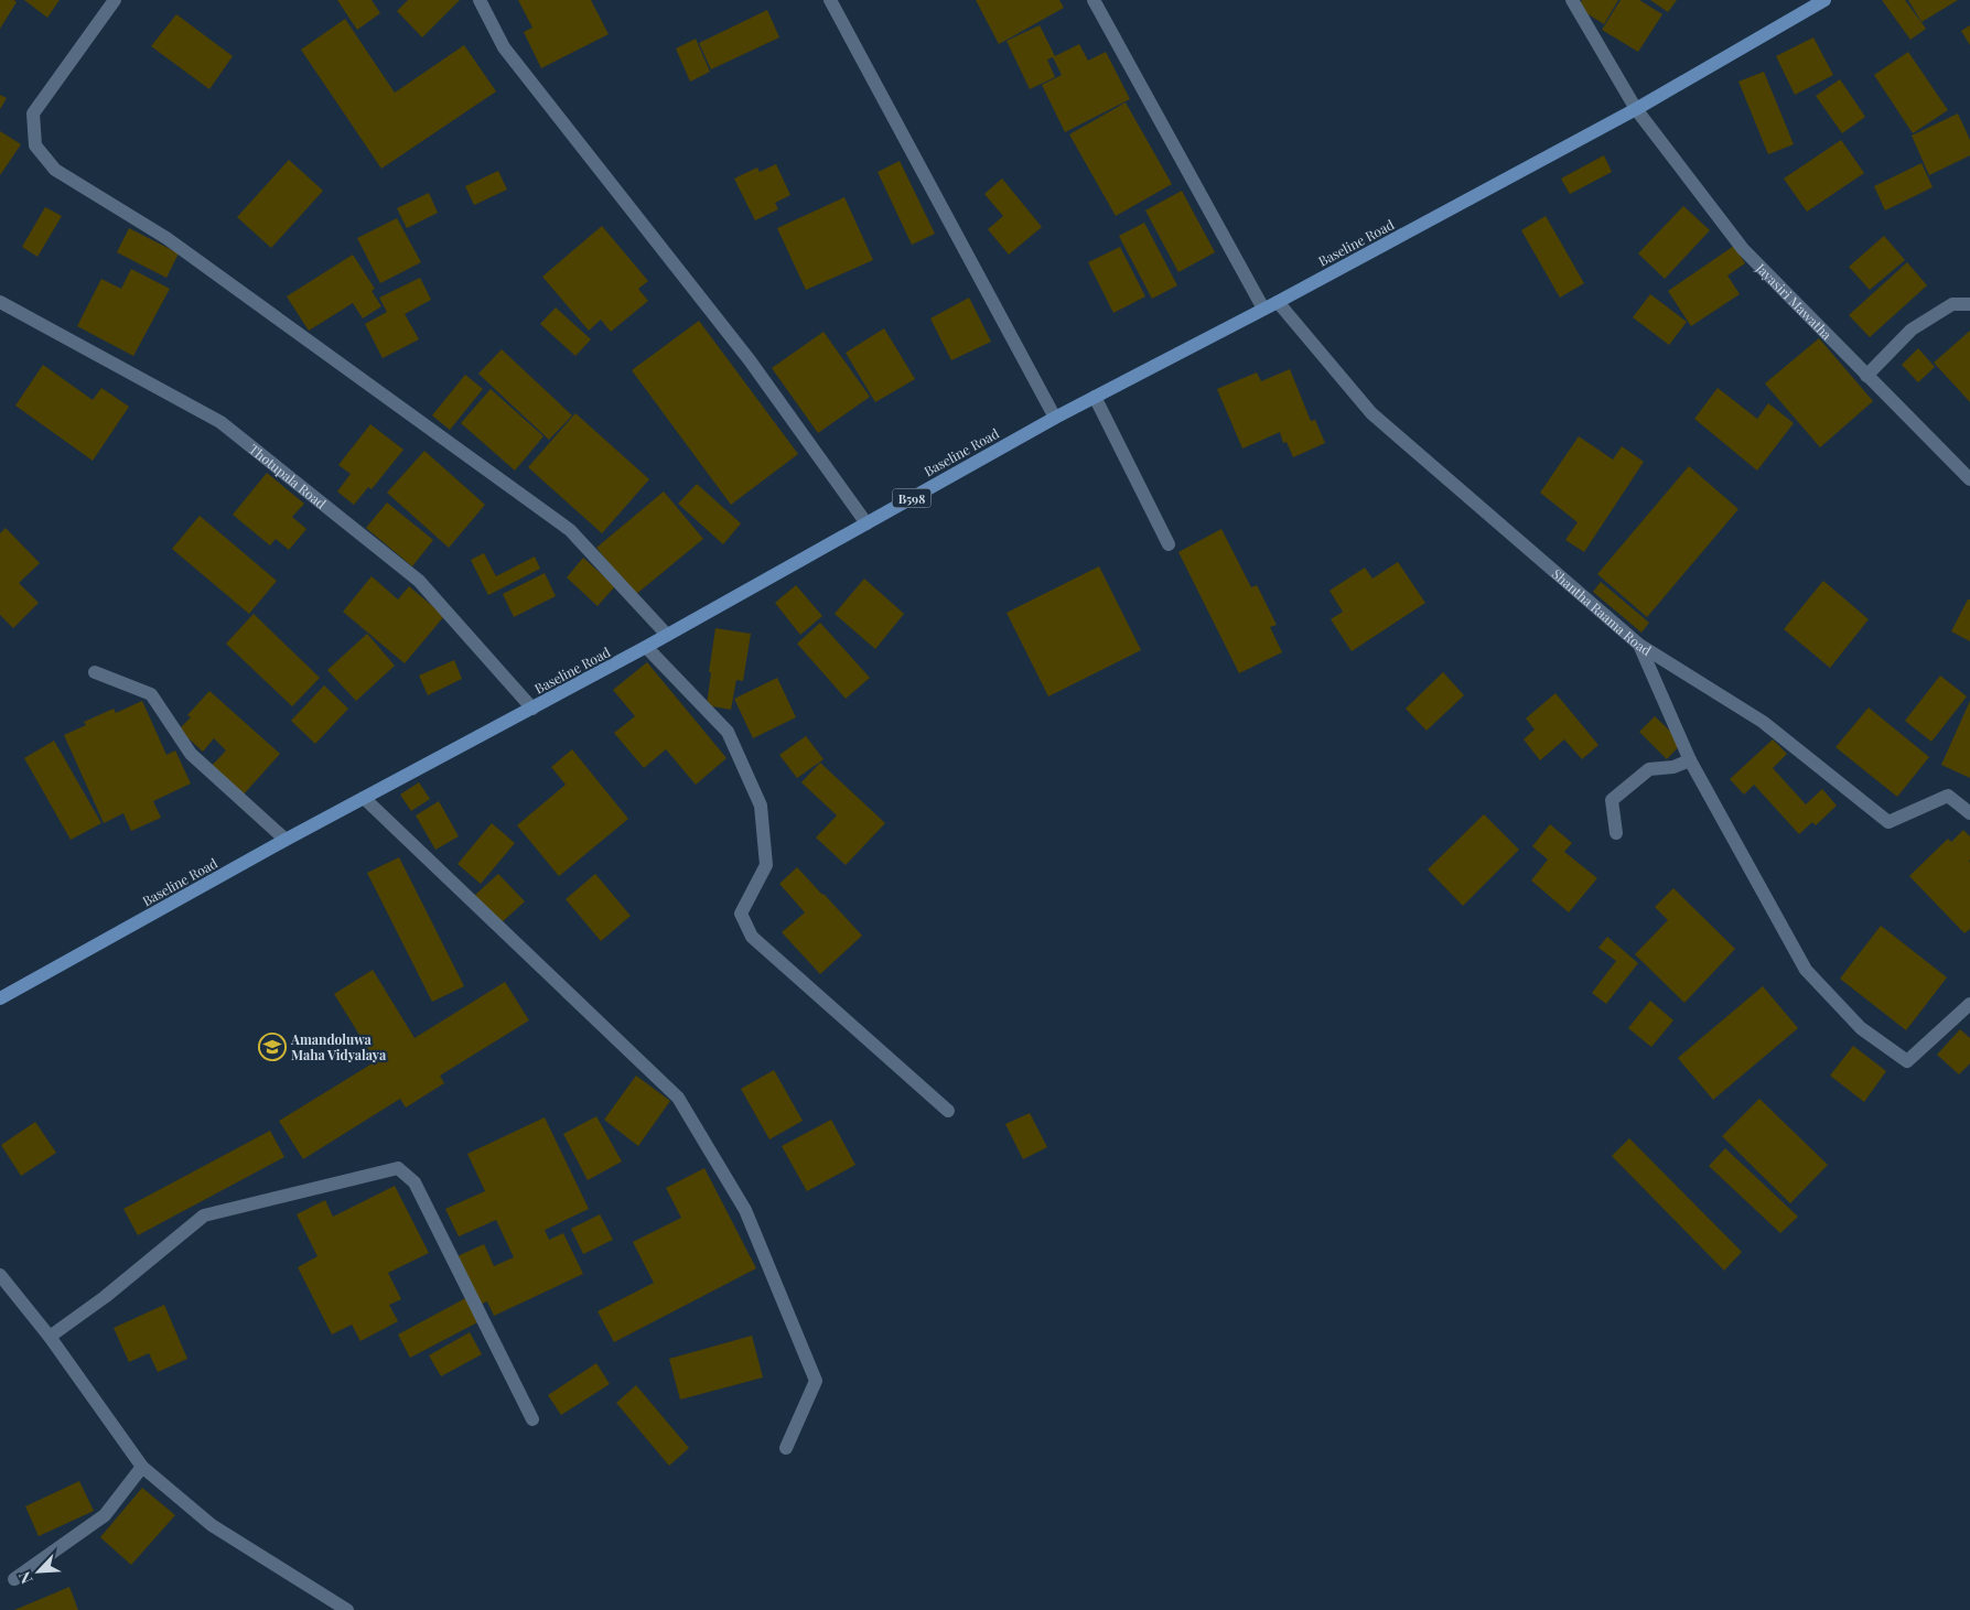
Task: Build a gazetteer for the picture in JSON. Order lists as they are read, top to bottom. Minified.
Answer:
{"streets":{"main road":["Baseline Road","B598"],"street":["Jayasiri Mawatha","Thotupala Road","Shantha Raama Road"]},"crossings":[["Baseline Road","Jayasiri Mawatha"],["Baseline Road","Thotupala Road"],["Baseline Road","Shantha Raama Road"]],"places":{"school or university":["Amandoluwa Maha Vidyalaya"]},"north":"bottom left"}
